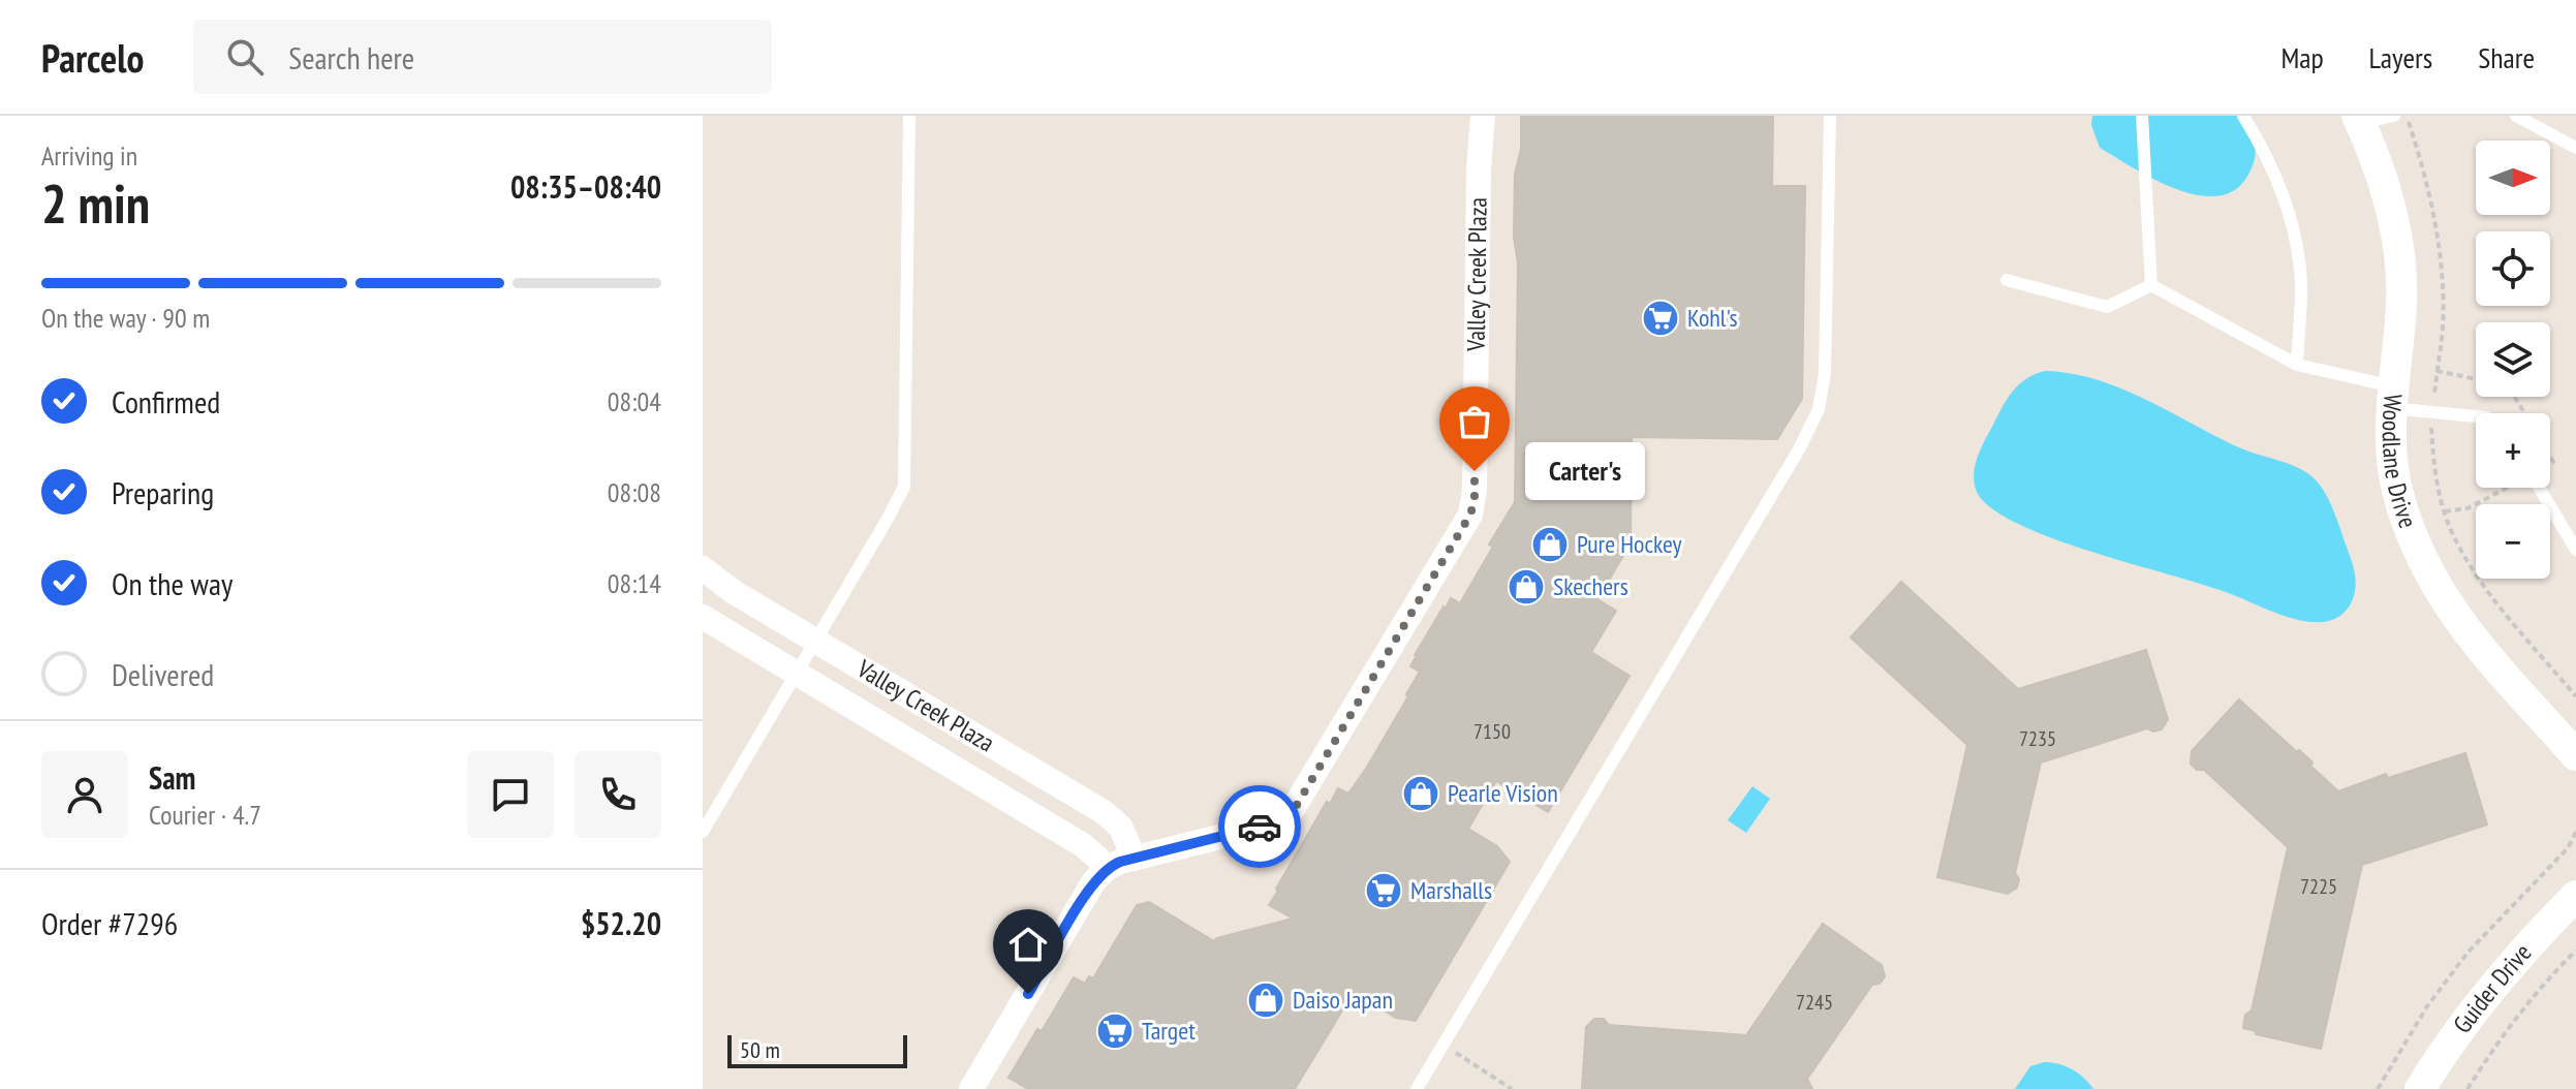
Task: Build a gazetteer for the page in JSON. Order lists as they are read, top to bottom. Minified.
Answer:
{"streets":{"street":["Valley Creek Plaza","Woodlane Drive","Guider Drive"]},"places":{"supermarket":["Kohl's","Marshalls","Target"],"other":["Carter's"],"shop":["Pure Hockey","Skechers","Pearle Vision","Daiso Japan"]},"house_numbers":["7150","7235","7225","7245"],"scale_bar":"50 m","north":"right","page":{"header":"Parcelo","search":"Search here","nav":["Map","Layers","Share"],"heading":["2 min","Arriving in","08:35–08:40"],"panel":["Sam","Courier · 4.7","Order #7296","$52.20"],"map_buttons":["+","−"],"bar":"On the way · 90 m","list":[["Confirmed","08:04"],["Preparing","08:08"],["On the way","08:14"],"Delivered"],"bubble":"Carter's","scale":"50 m"}}
